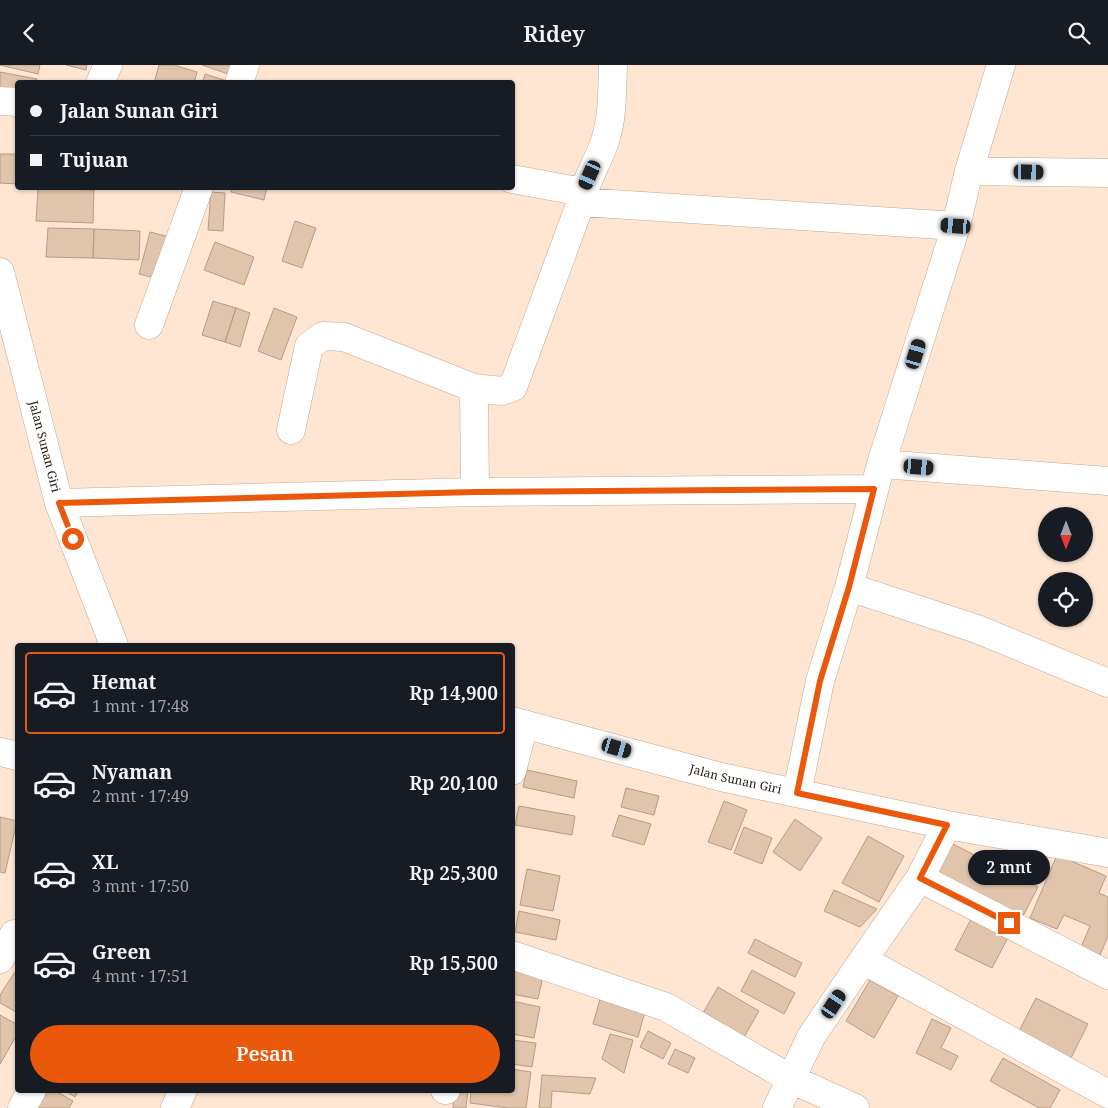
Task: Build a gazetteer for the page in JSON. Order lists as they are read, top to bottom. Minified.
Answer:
{"streets":{"street":["Jalan Sunan Giri"]},"north":"bottom","page":{"header":"Ridey","banner":["Jalan Sunan Giri","Tujuan"],"list":[{"name":"Hemat","note":"1 mnt · 17:48","value":"Rp 14,900"},{"name":"Nyaman","note":"2 mnt · 17:49","value":"Rp 20,100"},{"name":"XL","note":"3 mnt · 17:50","value":"Rp 25,300"},{"name":"Green","note":"4 mnt · 17:51","value":"Rp 15,500"}],"bubble":"2 mnt","buttons":"Pesan"}}
